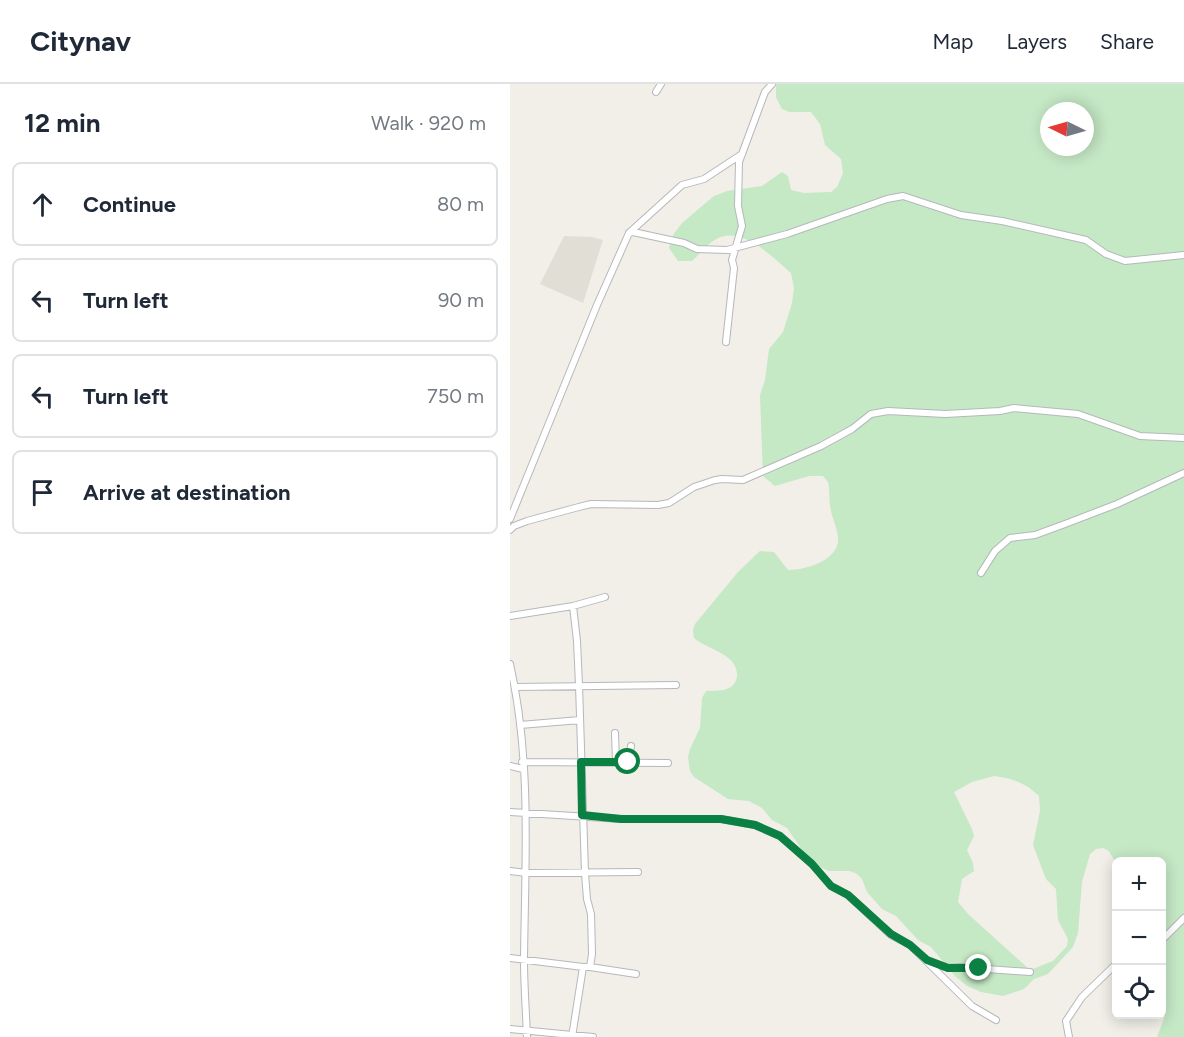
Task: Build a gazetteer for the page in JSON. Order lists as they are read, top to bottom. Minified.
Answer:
{"north":"left","page":{"header":"Citynav","nav":["Map","Layers","Share"],"heading":["12 min","Walk · 920 m"],"list":[["Continue","80 m"],["Turn left","90 m"],["Turn left","750 m"],"Arrive at destination"],"map_buttons":["+","−"]}}
